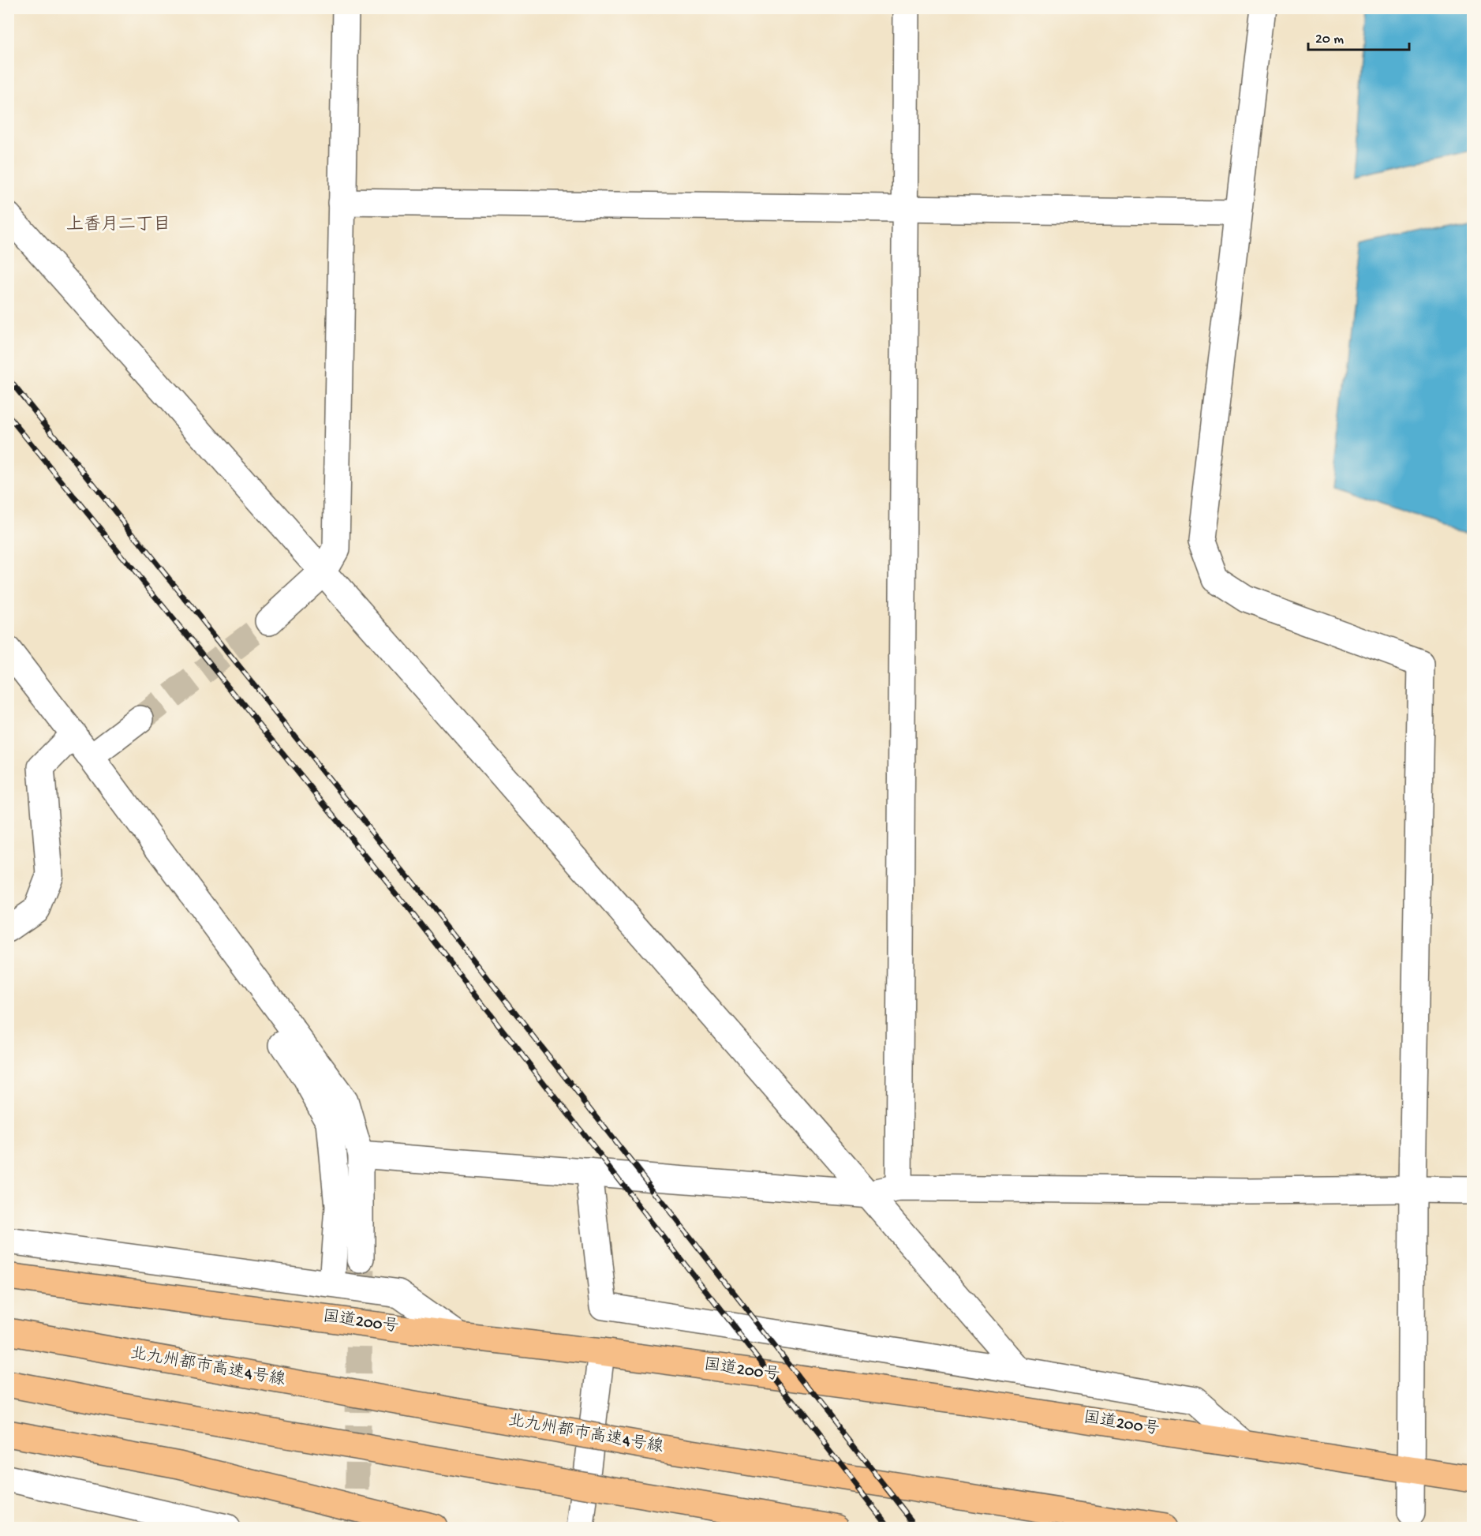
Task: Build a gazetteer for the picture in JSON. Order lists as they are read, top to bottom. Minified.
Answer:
{"streets":{"highway":["国道200号","北九州都市高速4号線"]},"districts":["上香月二丁目"],"scale_bar":"20 m"}
